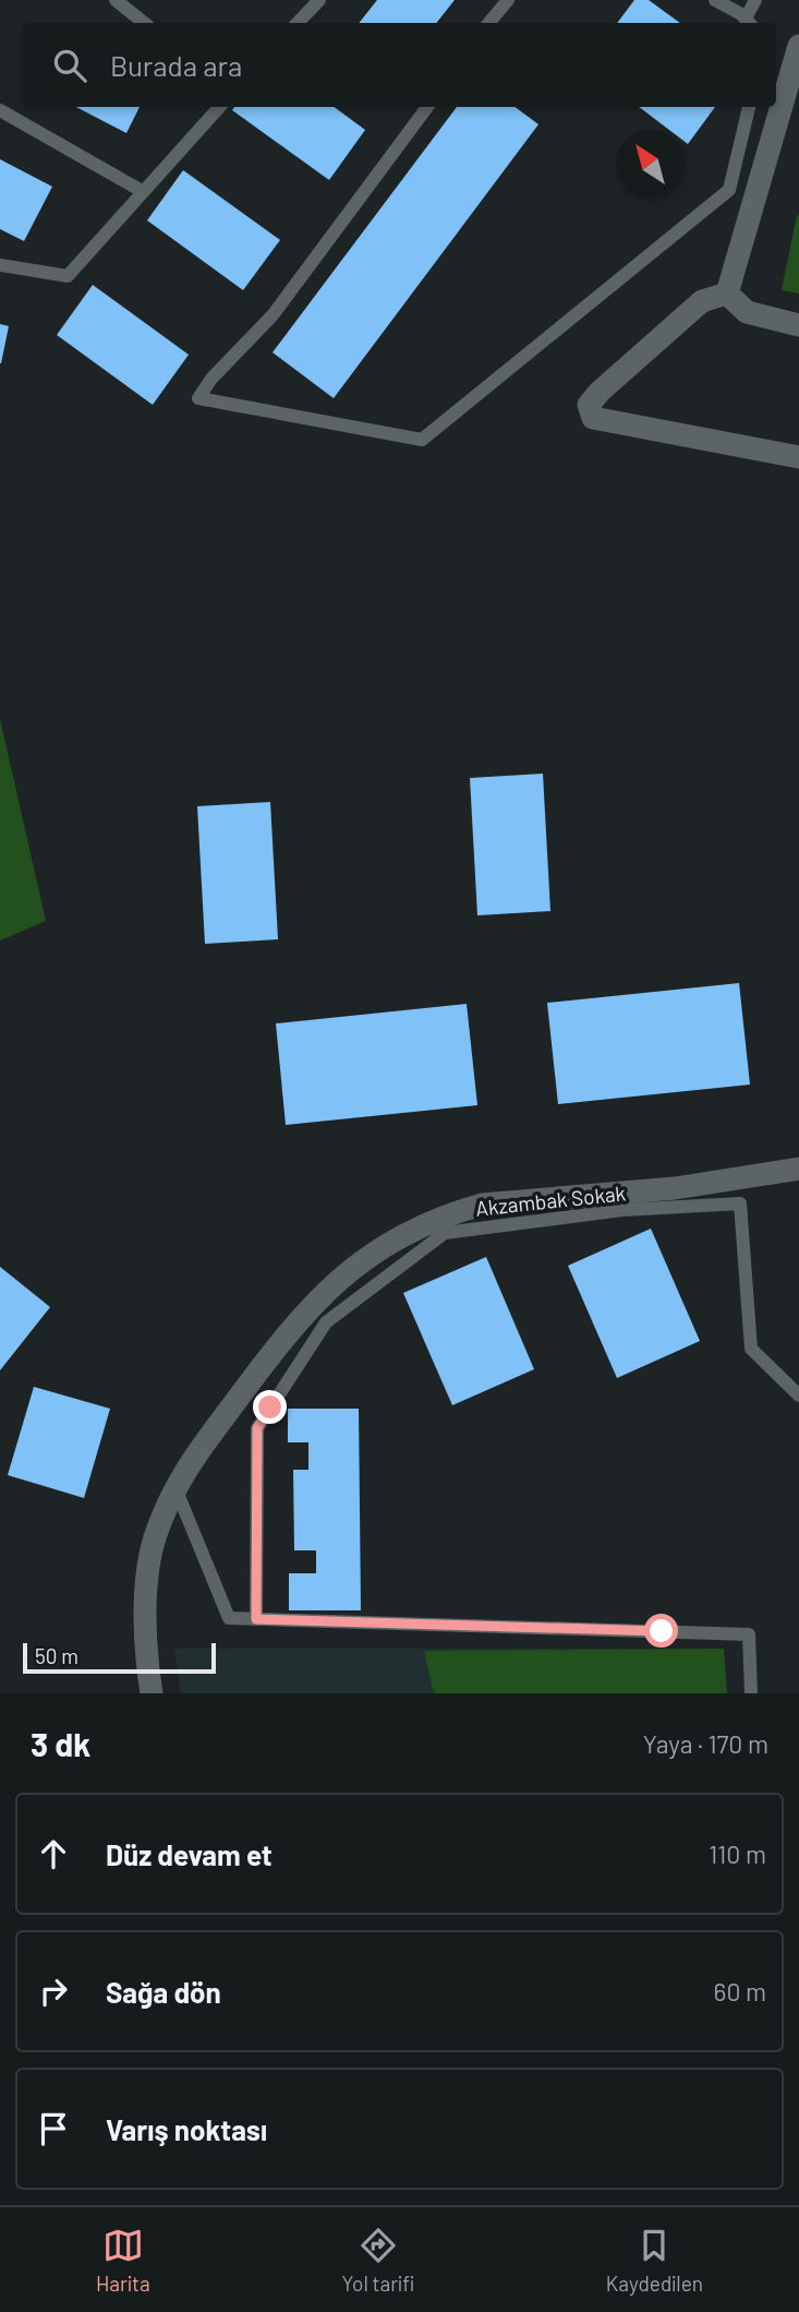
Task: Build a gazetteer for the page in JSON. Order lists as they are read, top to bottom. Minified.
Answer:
{"streets":{"street":["Akzambak Sokak"]},"scale_bar":"50 m","north":"top left","page":{"search":"Burada ara","scale":"50 m","heading":["3 dk","Yaya · 170 m"],"list":[["Düz devam et","110 m"],["Sağa dön","60 m"],"Varış noktası"],"nav":["Harita","Yol tarifi","Kaydedilen"]}}
